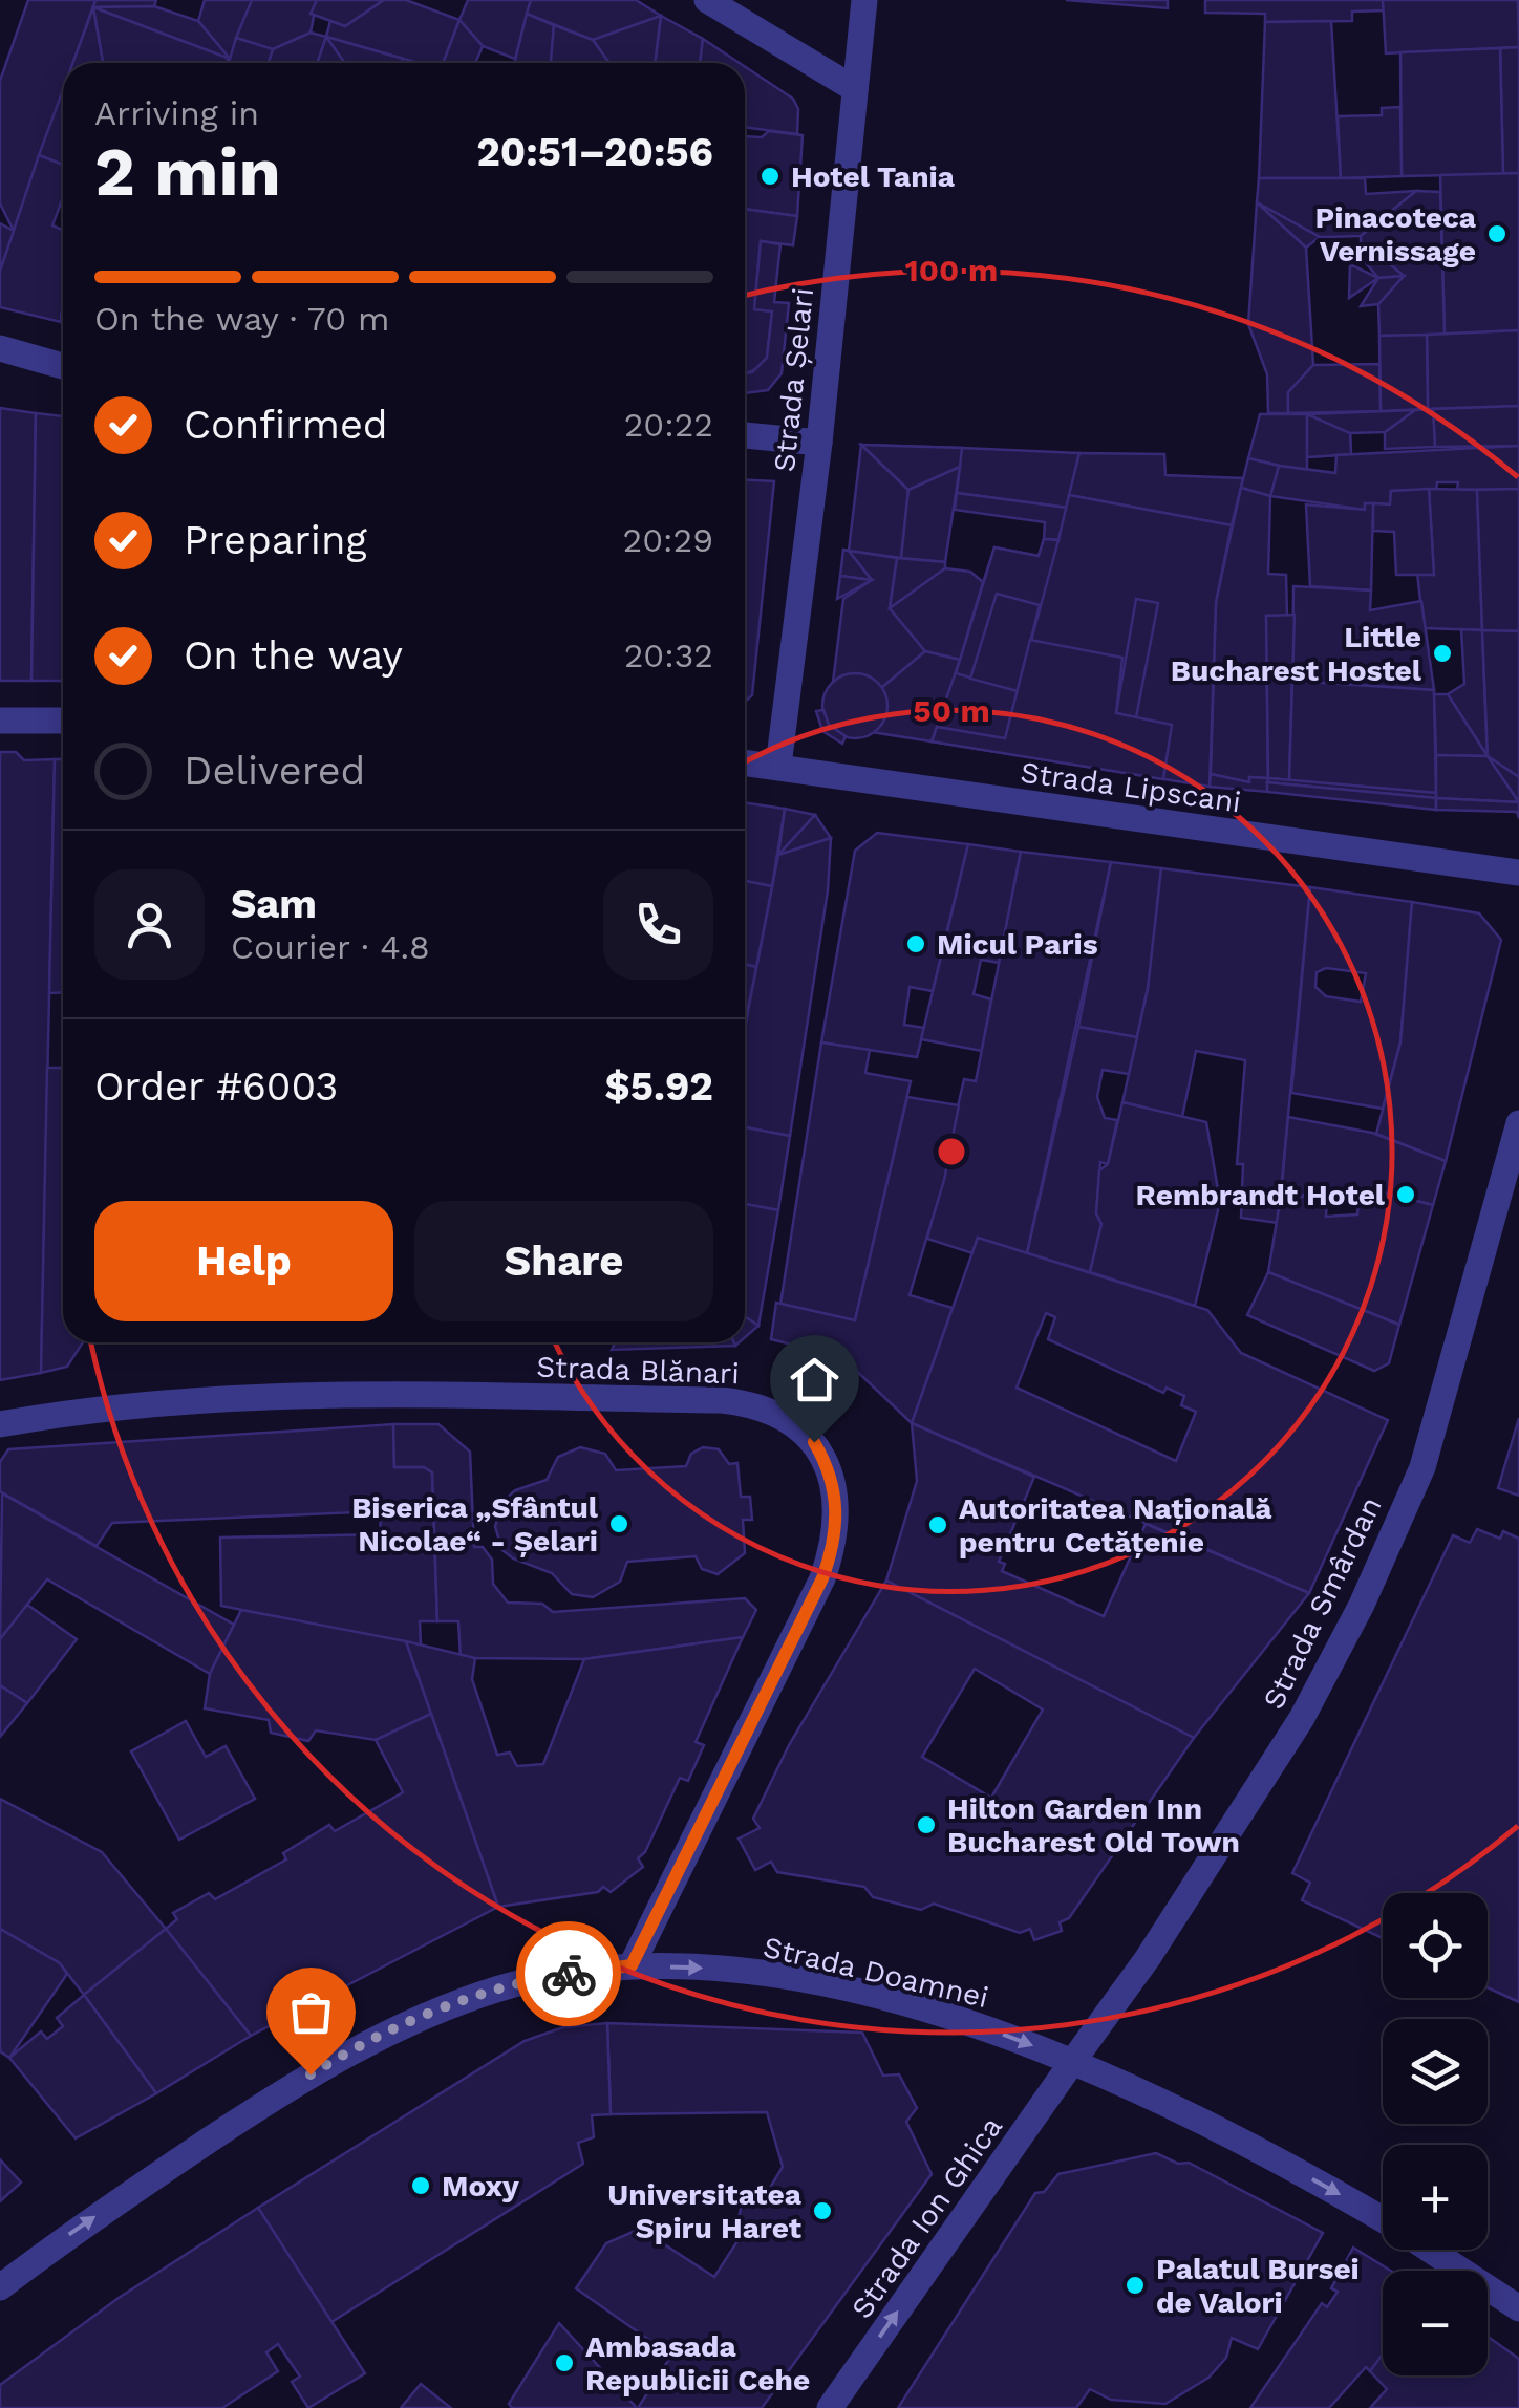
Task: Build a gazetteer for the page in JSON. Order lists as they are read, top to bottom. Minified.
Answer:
{"streets":{"street":["Strada Șelari","Strada Lipscani","Strada Blănari","Strada Smârdan","Strada Doamnei","Strada Ion Ghica"]},"crossings":[["Strada Șelari","Strada Lipscani"],["Strada Blănari","Strada Doamnei"],["Strada Smârdan","Strada Doamnei"],["Strada Smârdan","Strada Ion Ghica"],["Strada Doamnei","Strada Ion Ghica"]],"one_way":["Strada Doamnei","Strada Ion Ghica"],"places":["Hotel Tania","Pinacoteca Vernissage","Little Bucharest Hostel","Micul Paris","Rembrandt Hotel","Biserica „Sfântul Nicolae“ - Șelari","Autoritatea Națională pentru Cetățenie","Hilton Garden Inn Bucharest Old Town","Moxy","Universitatea Spiru Haret","Palatul Bursei de Valori","Ambasada Republicii Cehe"],"page":{"heading":["2 min","Arriving in","20:51–20:56"],"panel":["Sam","Courier · 4.8","Order #6003","$5.92"],"bar":"On the way · 70 m","list":[["Confirmed","20:22"],["Preparing","20:29"],["On the way","20:32"],"Delivered"],"buttons":["Help","Share"],"map_buttons":["+","−"]},"rings":["100 m","50 m"]}
